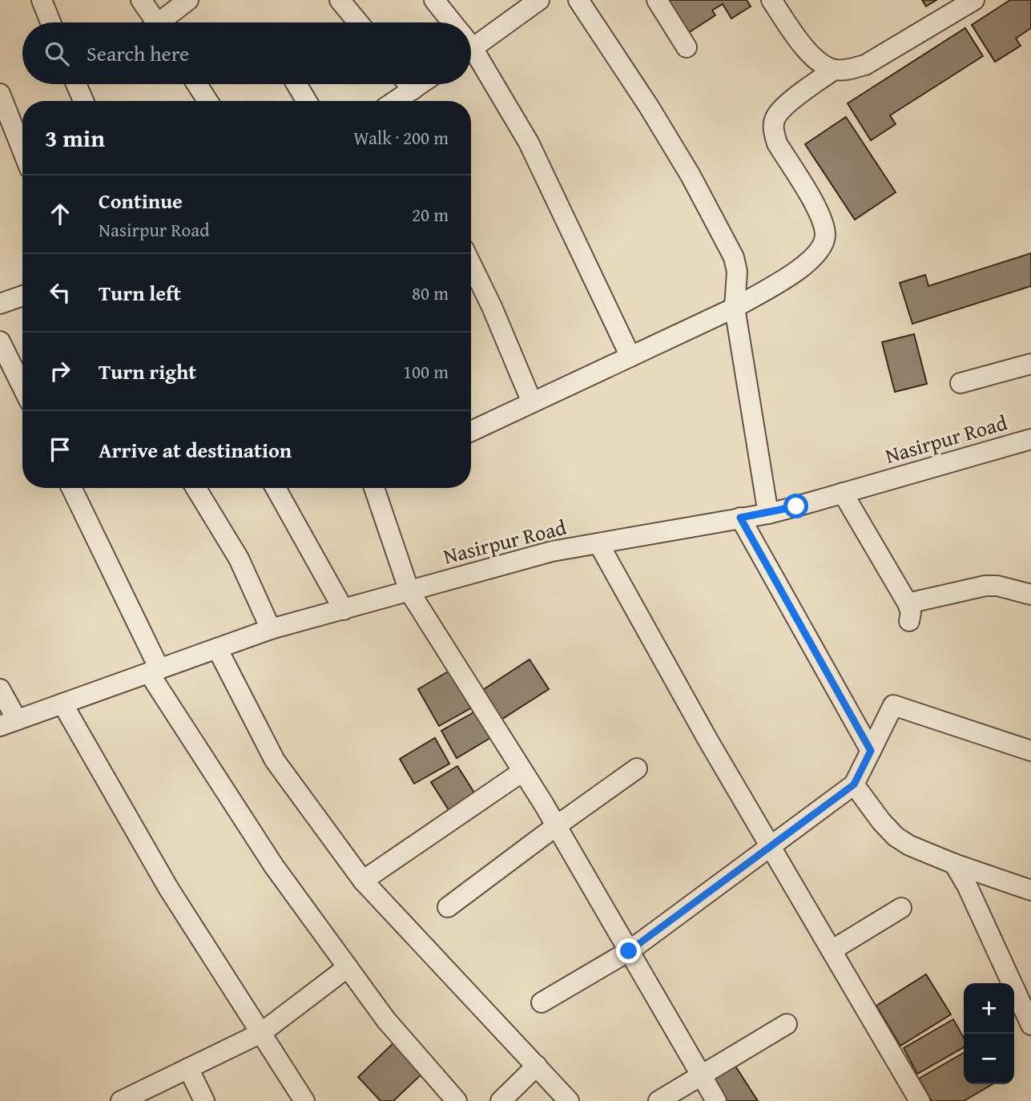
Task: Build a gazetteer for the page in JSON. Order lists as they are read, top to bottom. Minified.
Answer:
{"streets":{"street":["Nasirpur Road"]},"page":{"search":"Search here","heading":["3 min","Walk · 200 m"],"list":[["Continue","Nasirpur Road","20 m"],["Turn left","80 m"],["Turn right","100 m"],"Arrive at destination"],"map_buttons":["+","−"]}}
